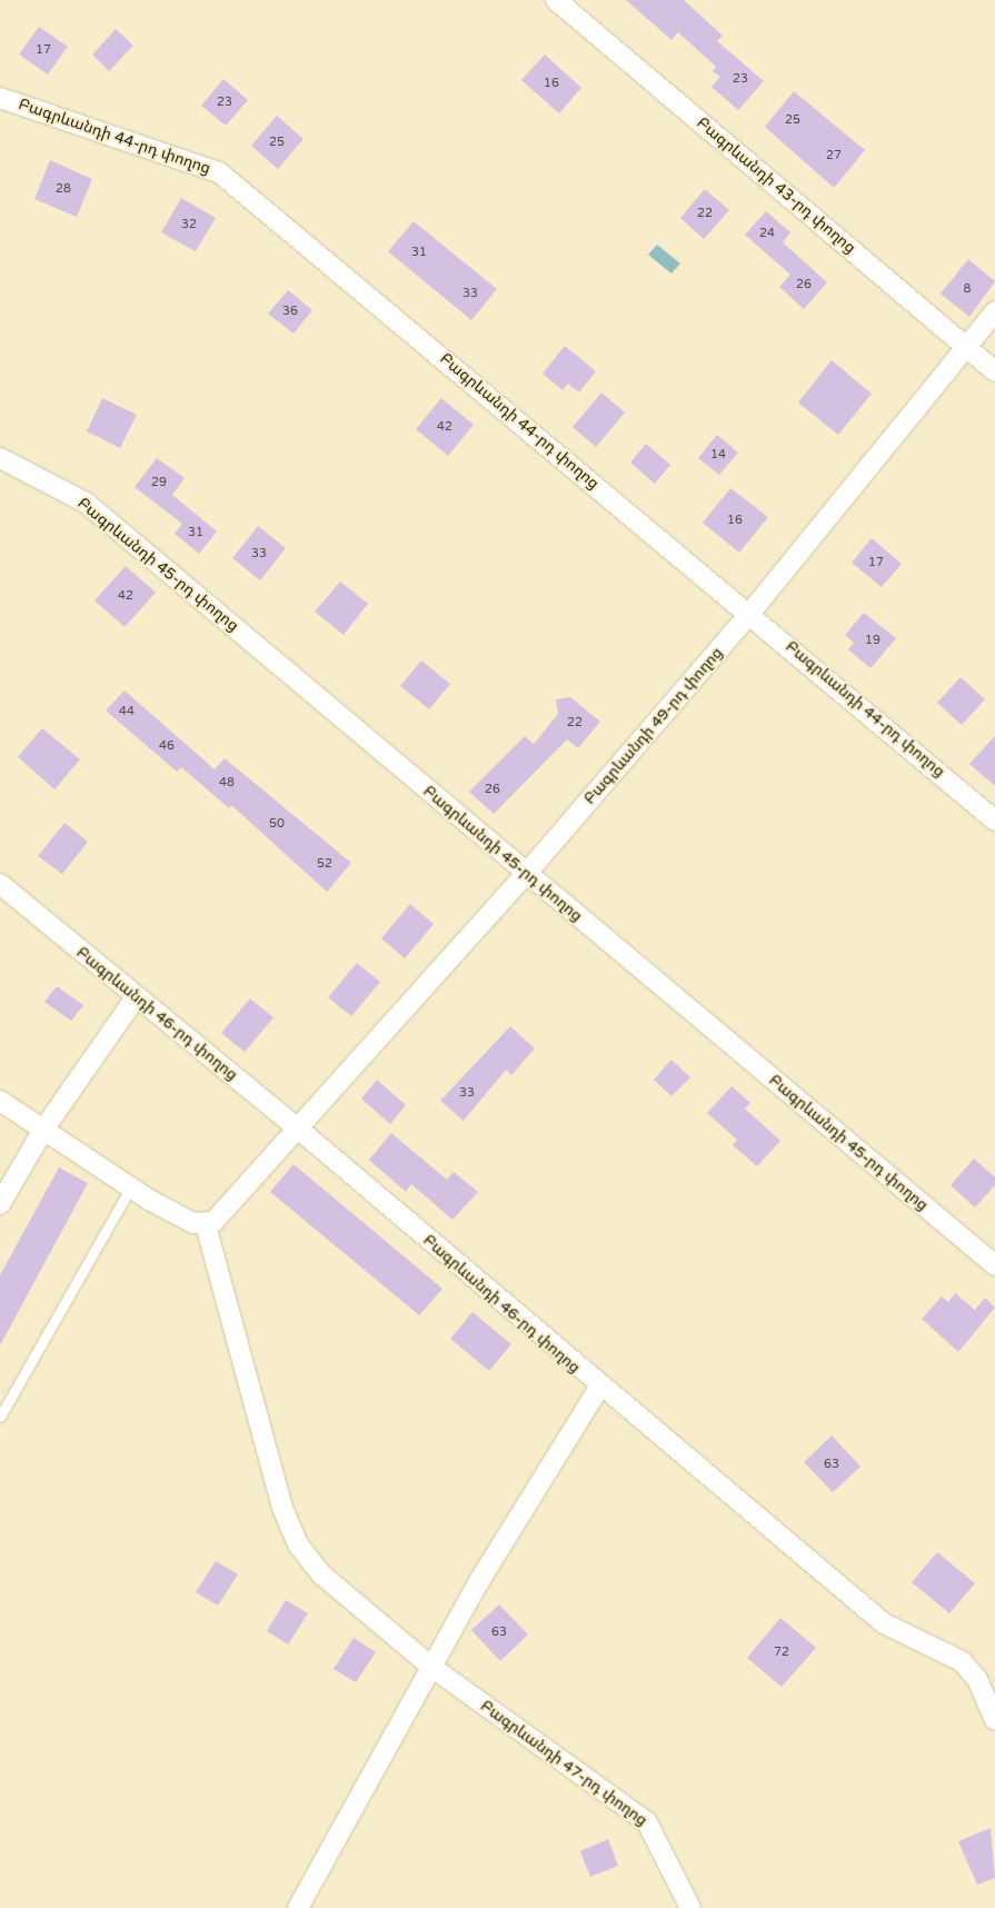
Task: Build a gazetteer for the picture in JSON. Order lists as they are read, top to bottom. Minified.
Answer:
{"streets":{"street":["Բագրևանդի 44-րդ փողոց","Բագրևանդի 43-րդ փողոց","Բագրևանդի 45-րդ փողոց","Բագրևանդի 49-րդ փողոց","Բագրևանդի 46-րդ փողոց","Բագրևանդի 47-րդ փողոց"]},"crossings":[["Բագրևանդի 44-րդ փողոց","Բագրևանդի 49-րդ փողոց"],["Բագրևանդի 43-րդ փողոց","Բագրևանդի 49-րդ փողոց"],["Բագրևանդի 45-րդ փողոց","Բագրևանդի 49-րդ փողոց"],["Բագրևանդի 49-րդ փողոց","Բագրևանդի 46-րդ փողոց"],["Բագրևանդի 49-րդ փողոց","Բագրևանդի 47-րդ փողոց"]],"house_numbers":["17","23","16","23","25","25","27","28","22","32","24","31","26","8","33","36","42","14","29","16","31","33","17","42","19","44","22","46","48","26","50","52","33","63","63","72"]}
